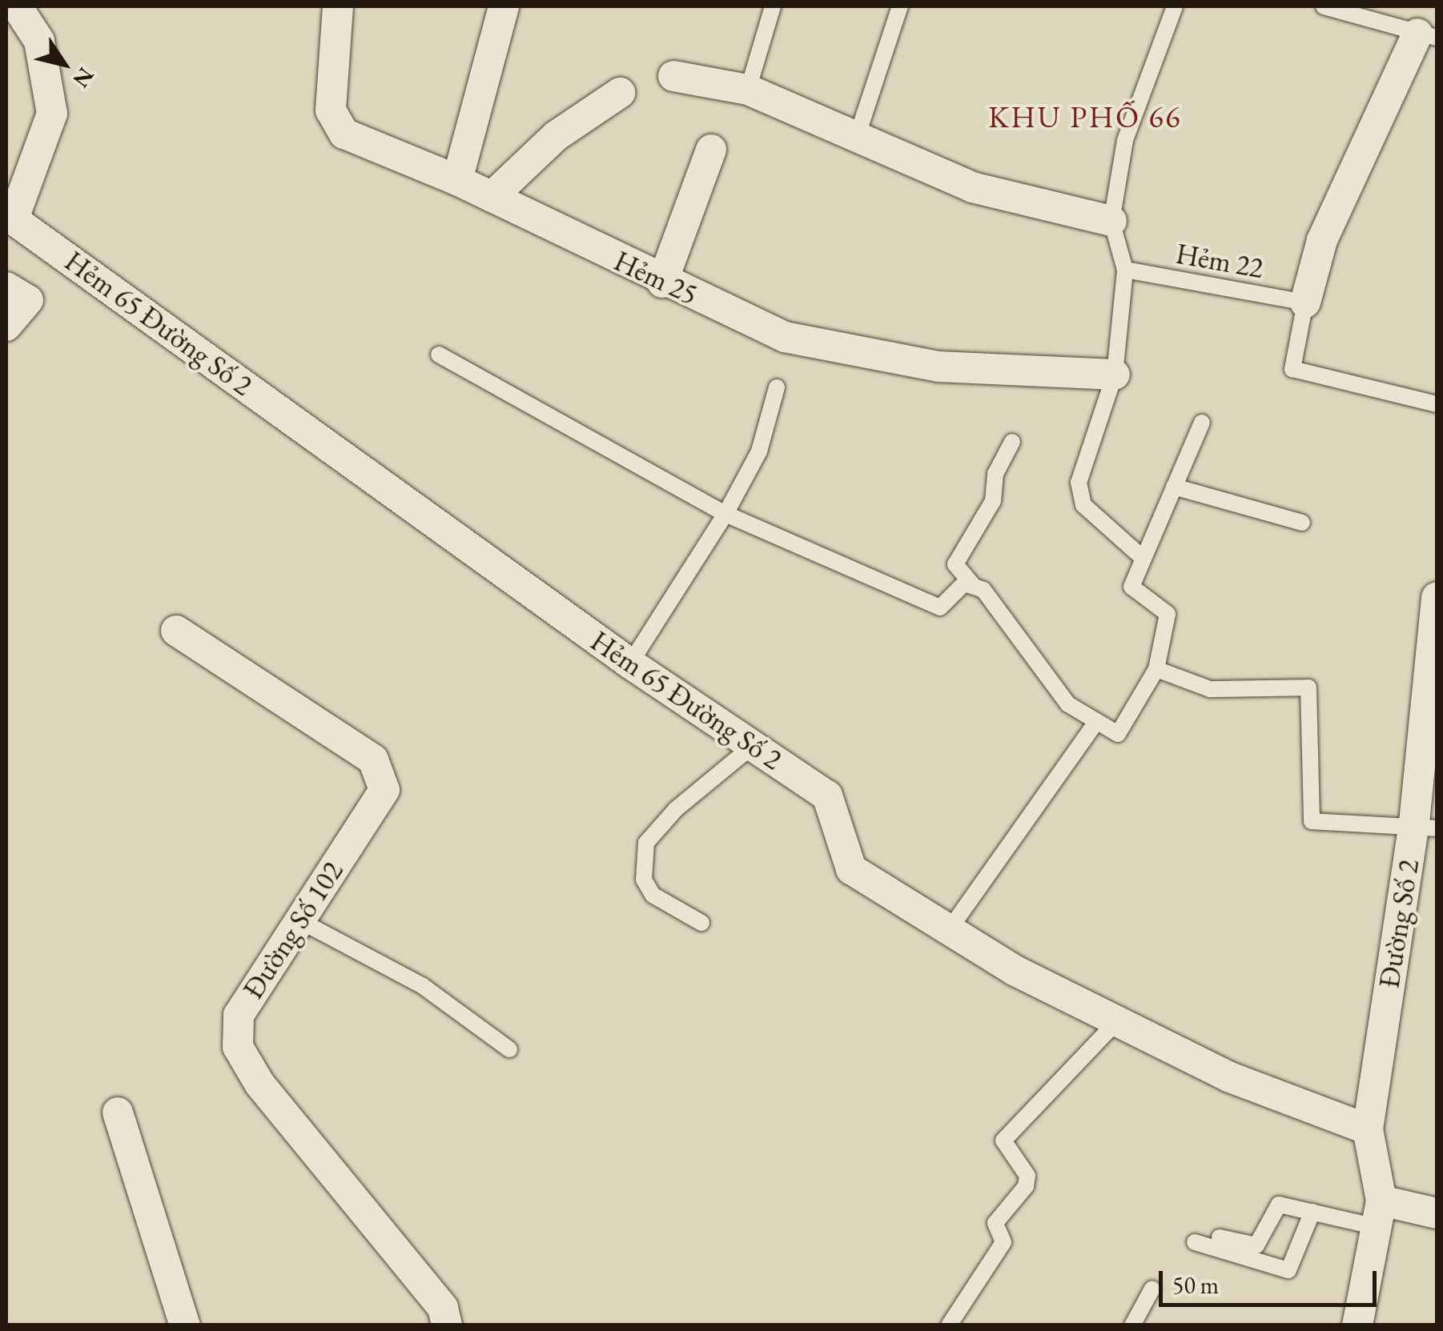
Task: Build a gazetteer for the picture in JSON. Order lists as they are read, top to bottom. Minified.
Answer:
{"streets":{"street":["Hẻm 25","Hẻm 65 Đường Số 2","Đường Số 2","Đường Số 102"],"lane":["Hẻm 22"]},"crossings":[["Hẻm 65 Đường Số 2","Đường Số 2"]],"districts":["KHU PHỐ 66"],"scale_bar":"50 m","north":"bottom right"}
